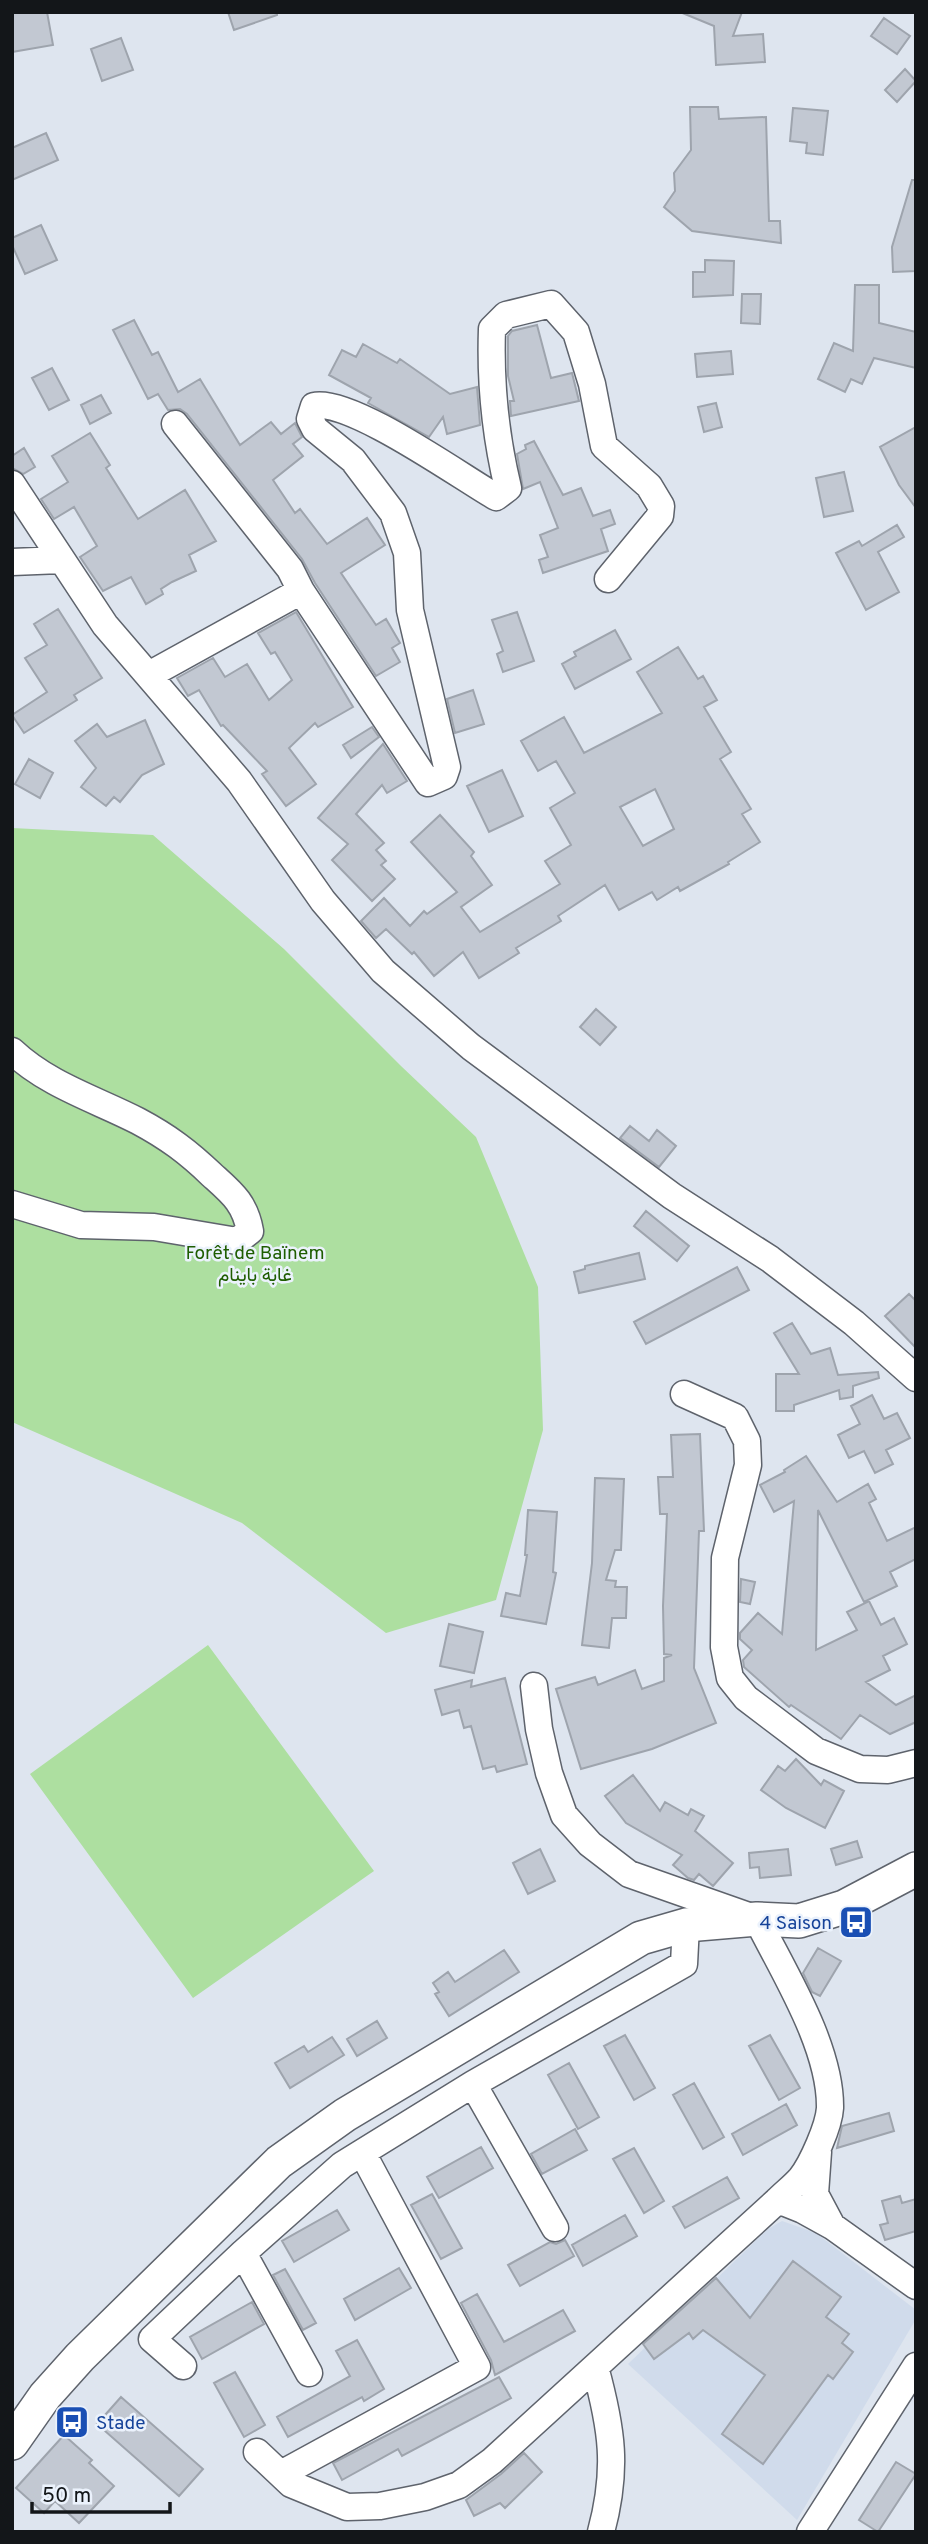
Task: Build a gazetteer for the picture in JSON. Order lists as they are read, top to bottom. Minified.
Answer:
{"parks":["Forêt de Baïnem غابة باينام"],"places":{"bus stop":["4 Saison","Stade"]},"scale_bar":"50 m"}
